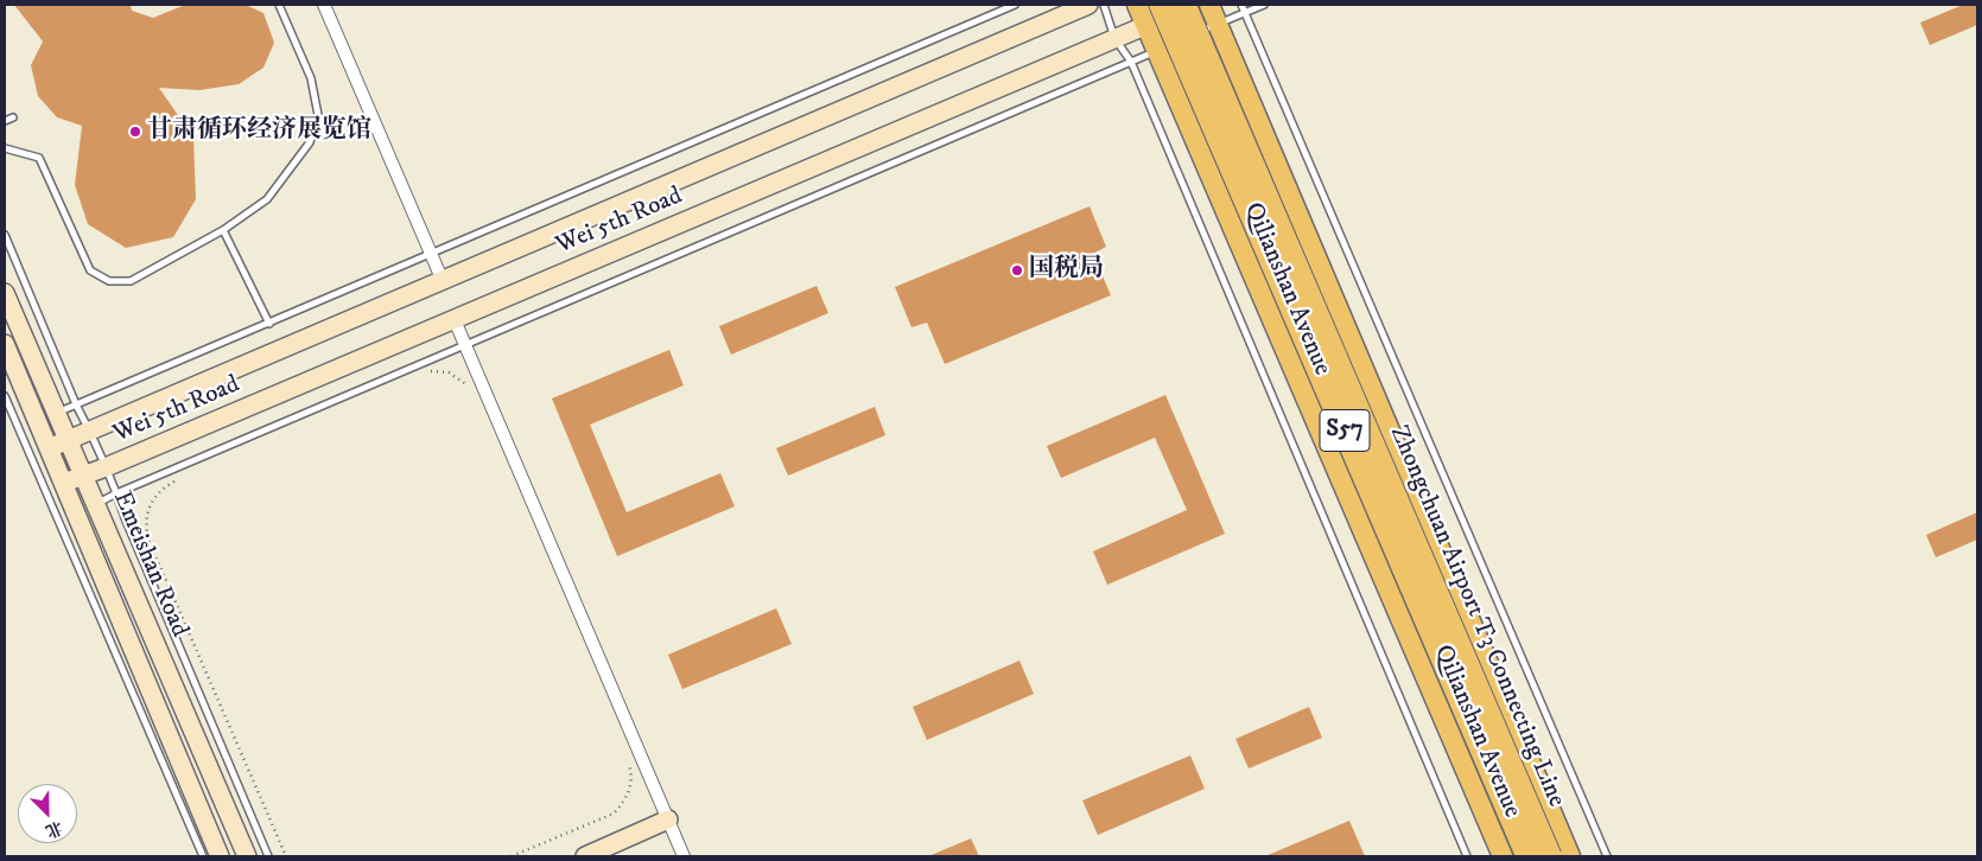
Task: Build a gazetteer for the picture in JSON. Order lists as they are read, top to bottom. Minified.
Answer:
{"streets":{"highway":["S57","Zhongchuan Airport T3 Connecting Line"],"main road":["Qilianshan Avenue"],"street":["Wei 5th Road","Emeishan Road"]},"crossings":[["Wei 5th Road","Qilianshan Avenue"],["Wei 5th Road","Emeishan Road"]],"places":["甘肃循环经济展览馆","国税局"],"north":"bottom right"}
